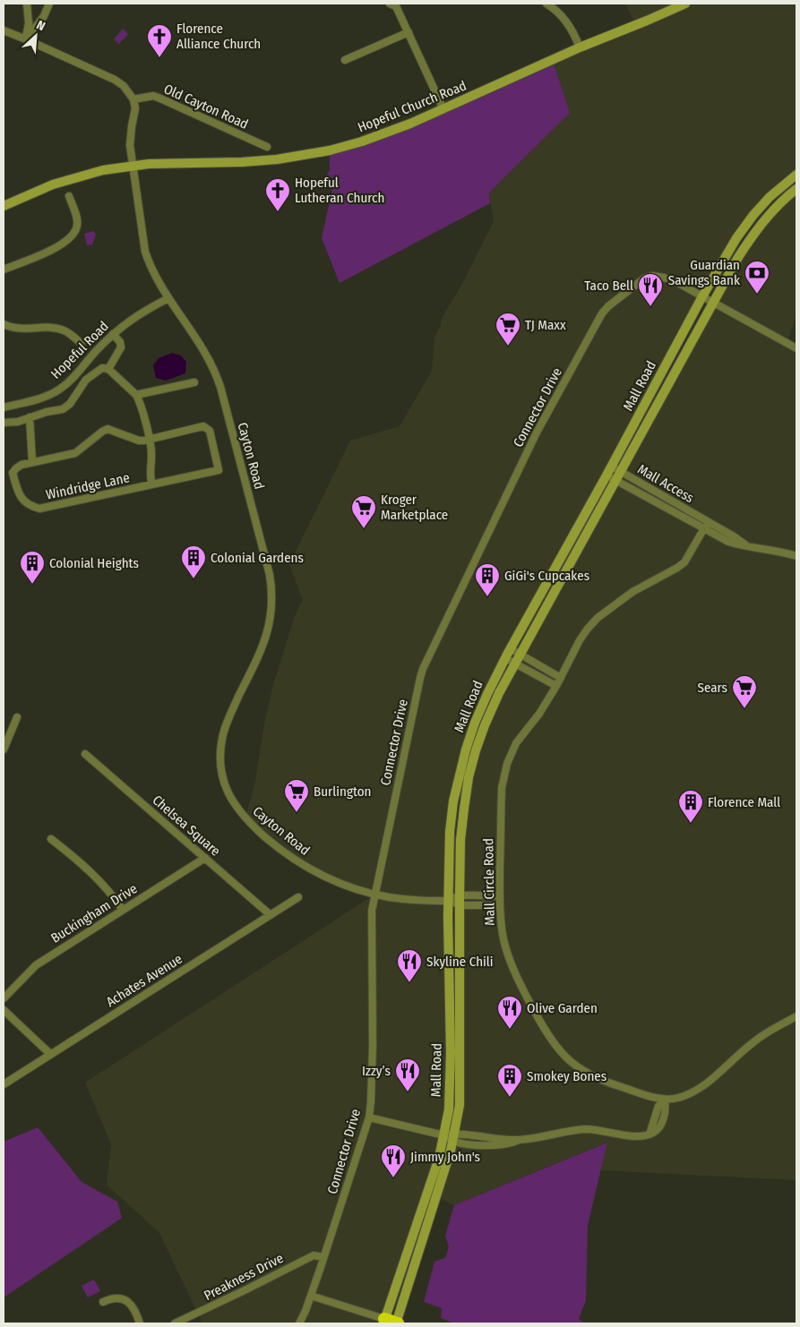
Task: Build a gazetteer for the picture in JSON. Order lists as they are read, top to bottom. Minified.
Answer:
{"streets":{"main road":["Hopeful Church Road","Mall Road"],"street":["Old Cayton Road","Hopeful Road","Connector Drive","Cayton Road","Mall Access","Windridge Lane","Chelsea Square","Mall Circle Road","Buckingham Drive","Achates Avenue","Preakness Drive"]},"crossings":[["Old Cayton Road","Cayton Road"],["Hopeful Church Road","Cayton Road"],["Hopeful Road","Cayton Road"],["Mall Road","Connector Drive"],["Mall Road","Cayton Road"],["Mall Road","Mall Access"],["Connector Drive","Cayton Road"],["Connector Drive","Preakness Drive"],["Mall Access","Mall Circle Road"],["Chelsea Square","Buckingham Drive"],["Chelsea Square","Achates Avenue"]],"places":{"church":["Florence Alliance Church","Hopeful Lutheran Church"],"bank":["Guardian Savings Bank"],"restaurant":["Taco Bell","Skyline Chili","Olive Garden","Izzy’s","Jimmy John's"],"supermarket":["TJ Maxx","Kroger Marketplace","Sears","Burlington"],"building":["Colonial Gardens","Colonial Heights","GiGi's Cupcakes","Florence Mall","Smokey Bones"]},"north":"top right"}
